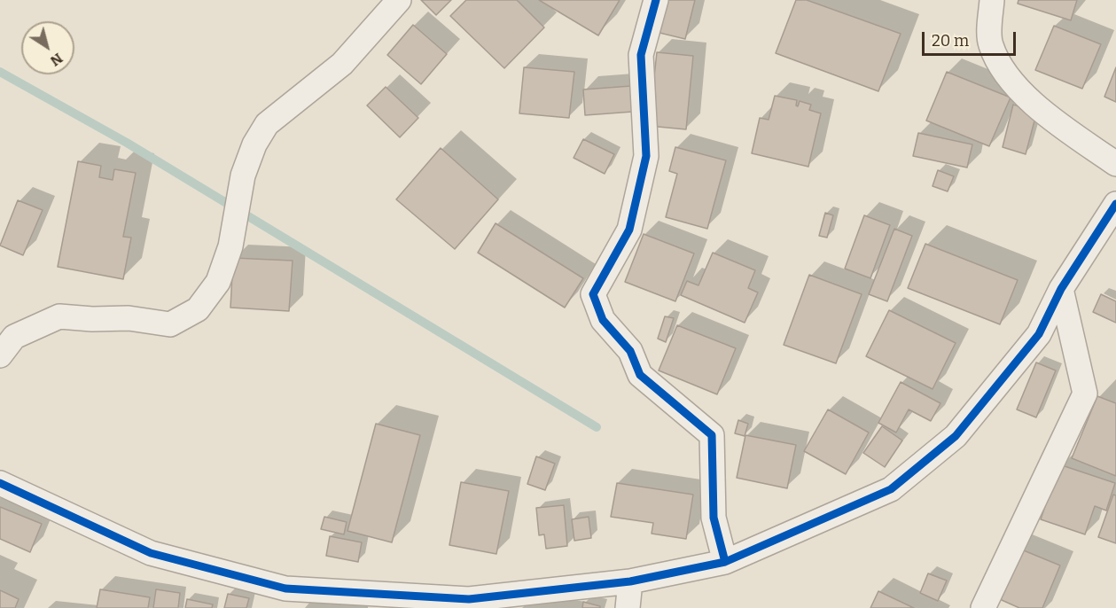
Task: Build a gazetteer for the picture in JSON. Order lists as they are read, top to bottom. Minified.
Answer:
{"scale_bar":"20 m","north":"bottom right"}
